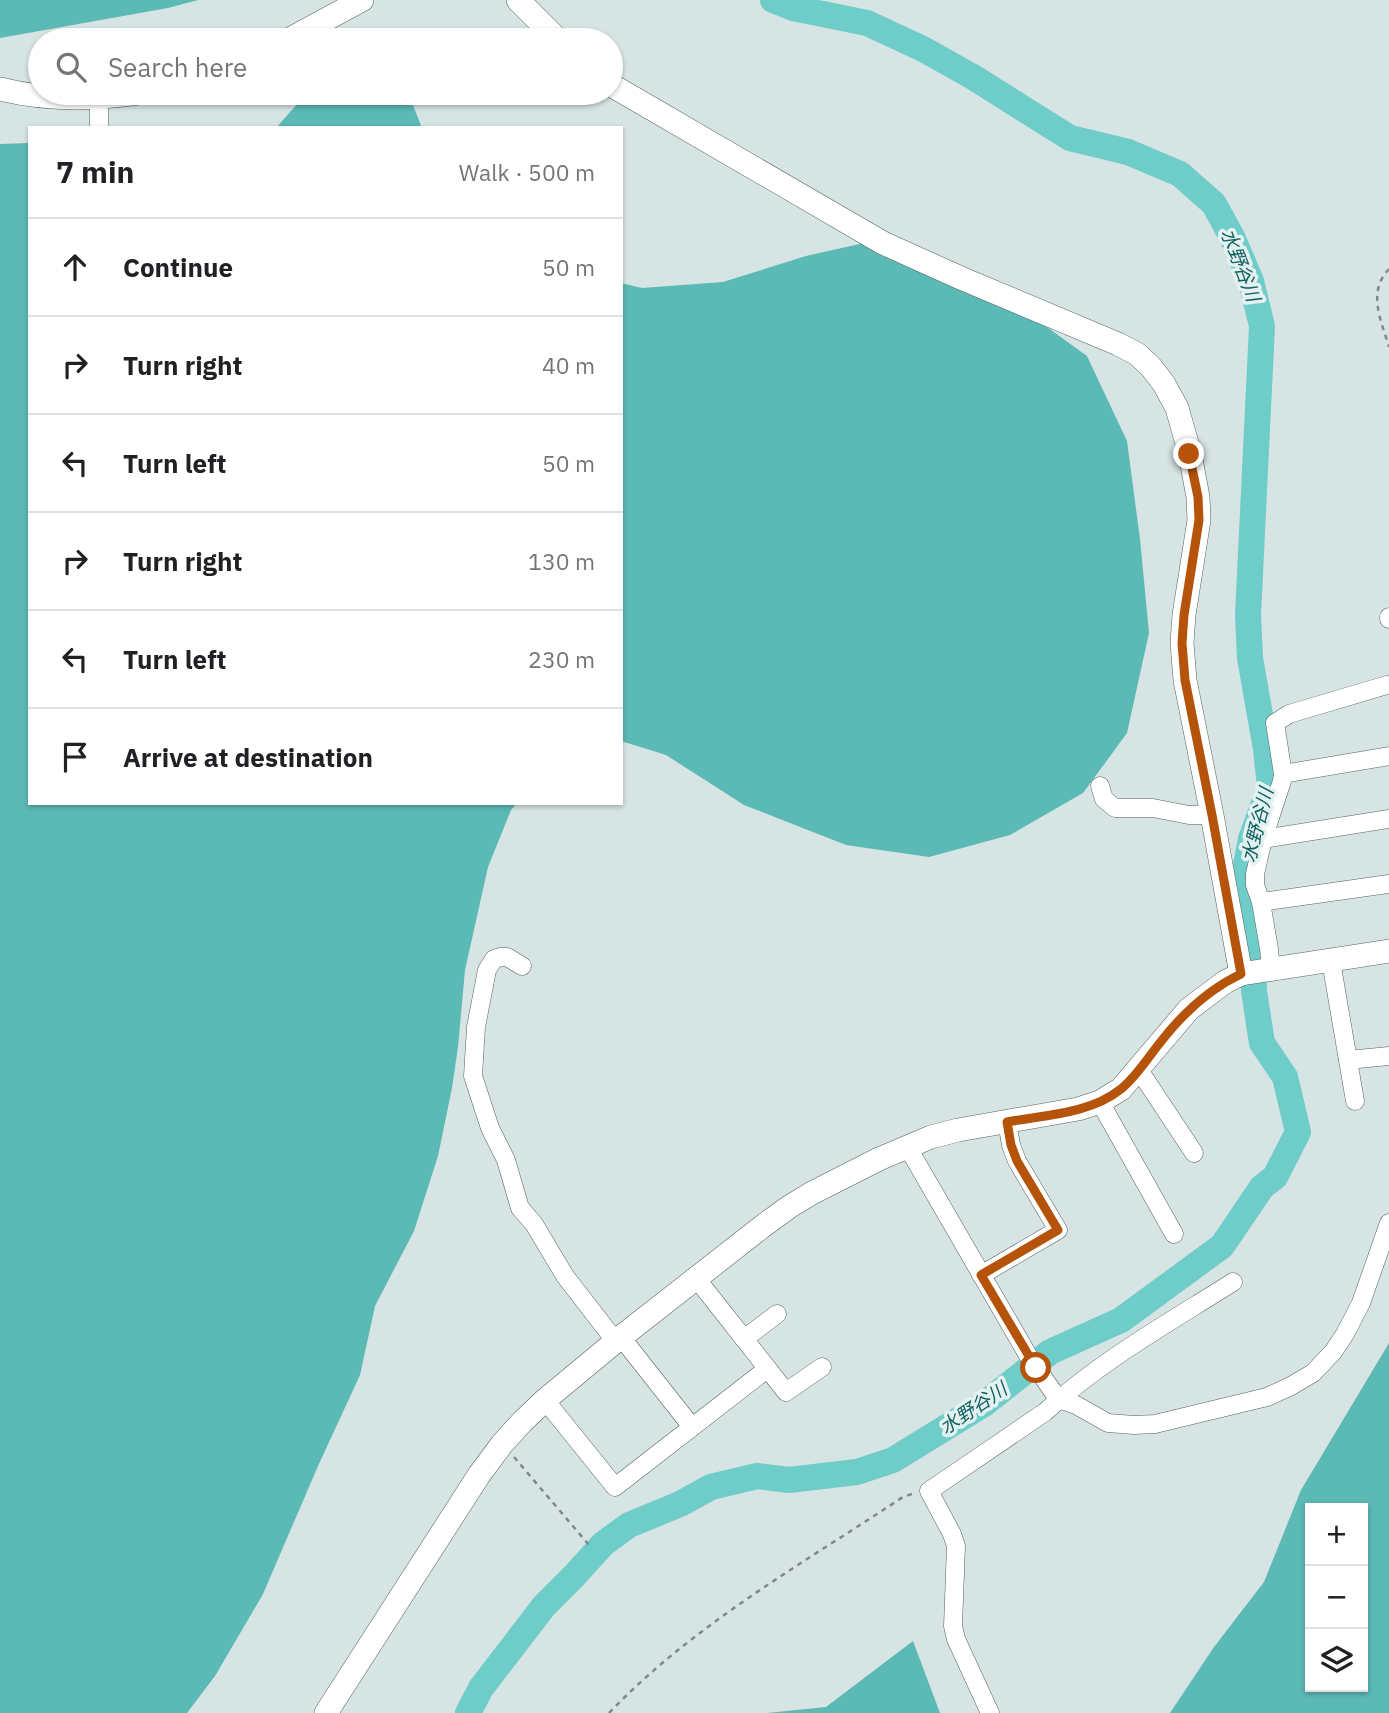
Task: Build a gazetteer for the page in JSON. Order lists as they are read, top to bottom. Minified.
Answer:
{"water":["水野谷川"],"page":{"search":"Search here","heading":["7 min","Walk · 500 m"],"list":[["Continue","50 m"],["Turn right","40 m"],["Turn left","50 m"],["Turn right","130 m"],["Turn left","230 m"],"Arrive at destination"],"map_buttons":["+","−"]}}
